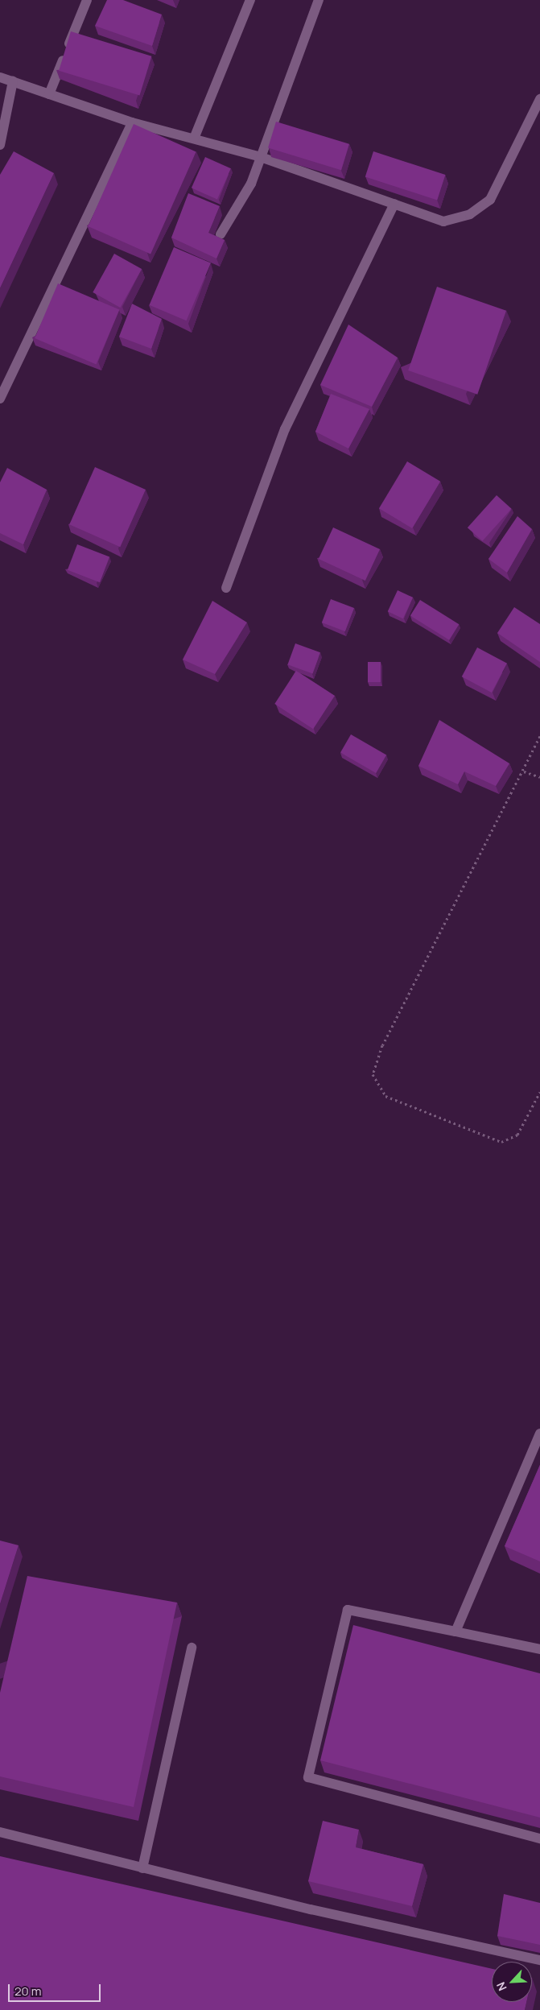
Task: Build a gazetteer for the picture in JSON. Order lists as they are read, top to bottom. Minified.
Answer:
{"scale_bar":"20 m","north":"bottom left"}
